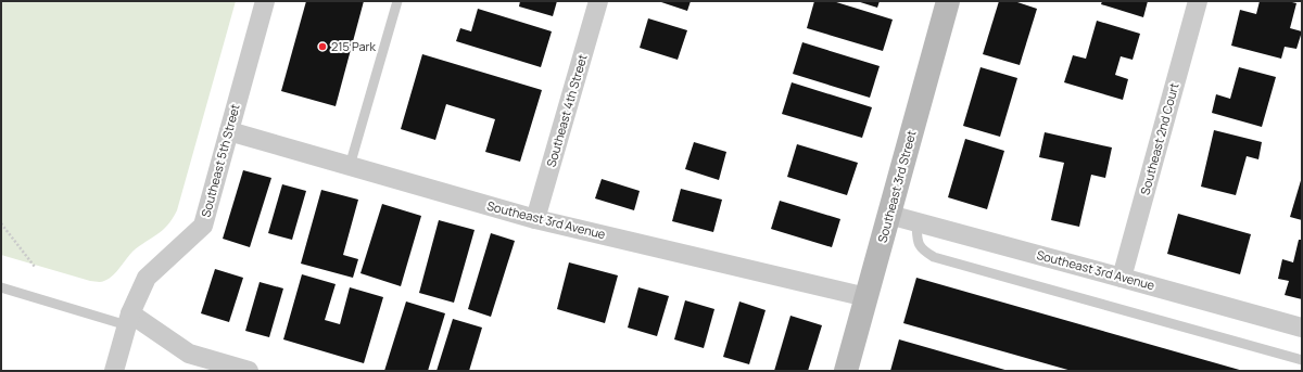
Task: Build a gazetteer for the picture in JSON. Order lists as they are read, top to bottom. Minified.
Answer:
{"streets":{"street":["Southeast 4th Street","Southeast 2nd Court","Southeast 5th Street","Southeast 3rd Street","Southeast 3rd Avenue"]},"crossings":[["Southeast 4th Street","Southeast 3rd Avenue"],["Southeast 2nd Court","Southeast 3rd Avenue"],["Southeast 5th Street","Southeast 3rd Avenue"],["Southeast 3rd Street","Southeast 3rd Avenue"]],"places":["215 Park"]}
